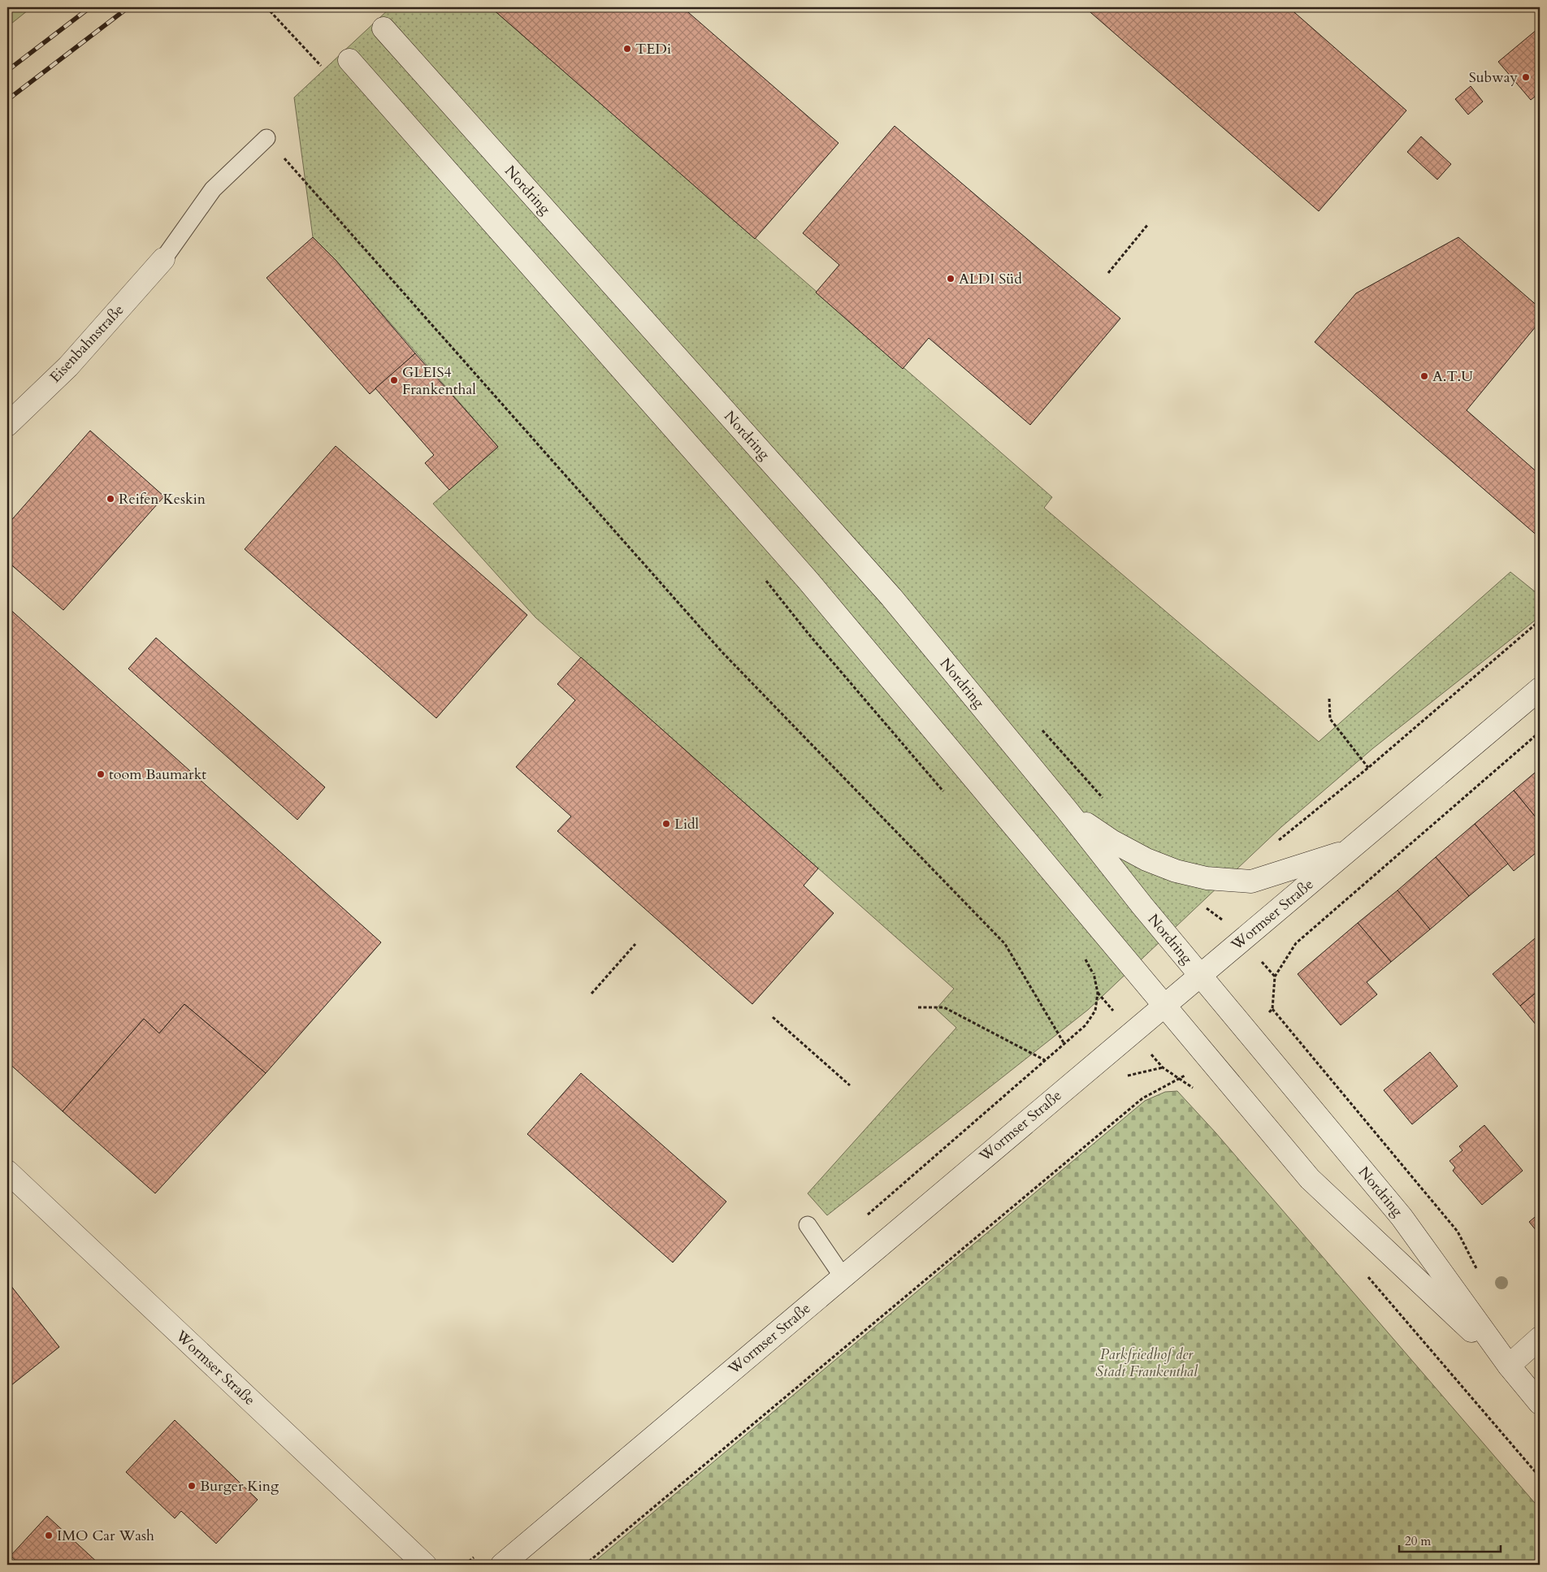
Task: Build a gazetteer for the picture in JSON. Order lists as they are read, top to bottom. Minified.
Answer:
{"streets":{"main road":["Nordring","Eisenbahnstraße","Wormser Straße"]},"crossings":[["Nordring","Wormser Straße"]],"parks":["Parkfriedhof der Stadt Frankenthal"],"places":["TEDi","Subway","ALDI Süd","A.T.U","GLEIS4 Frankenthal","Reifen Keskin","toom Baumarkt","Lidl","Burger King","IMO Car Wash"],"scale_bar":"20 m"}
